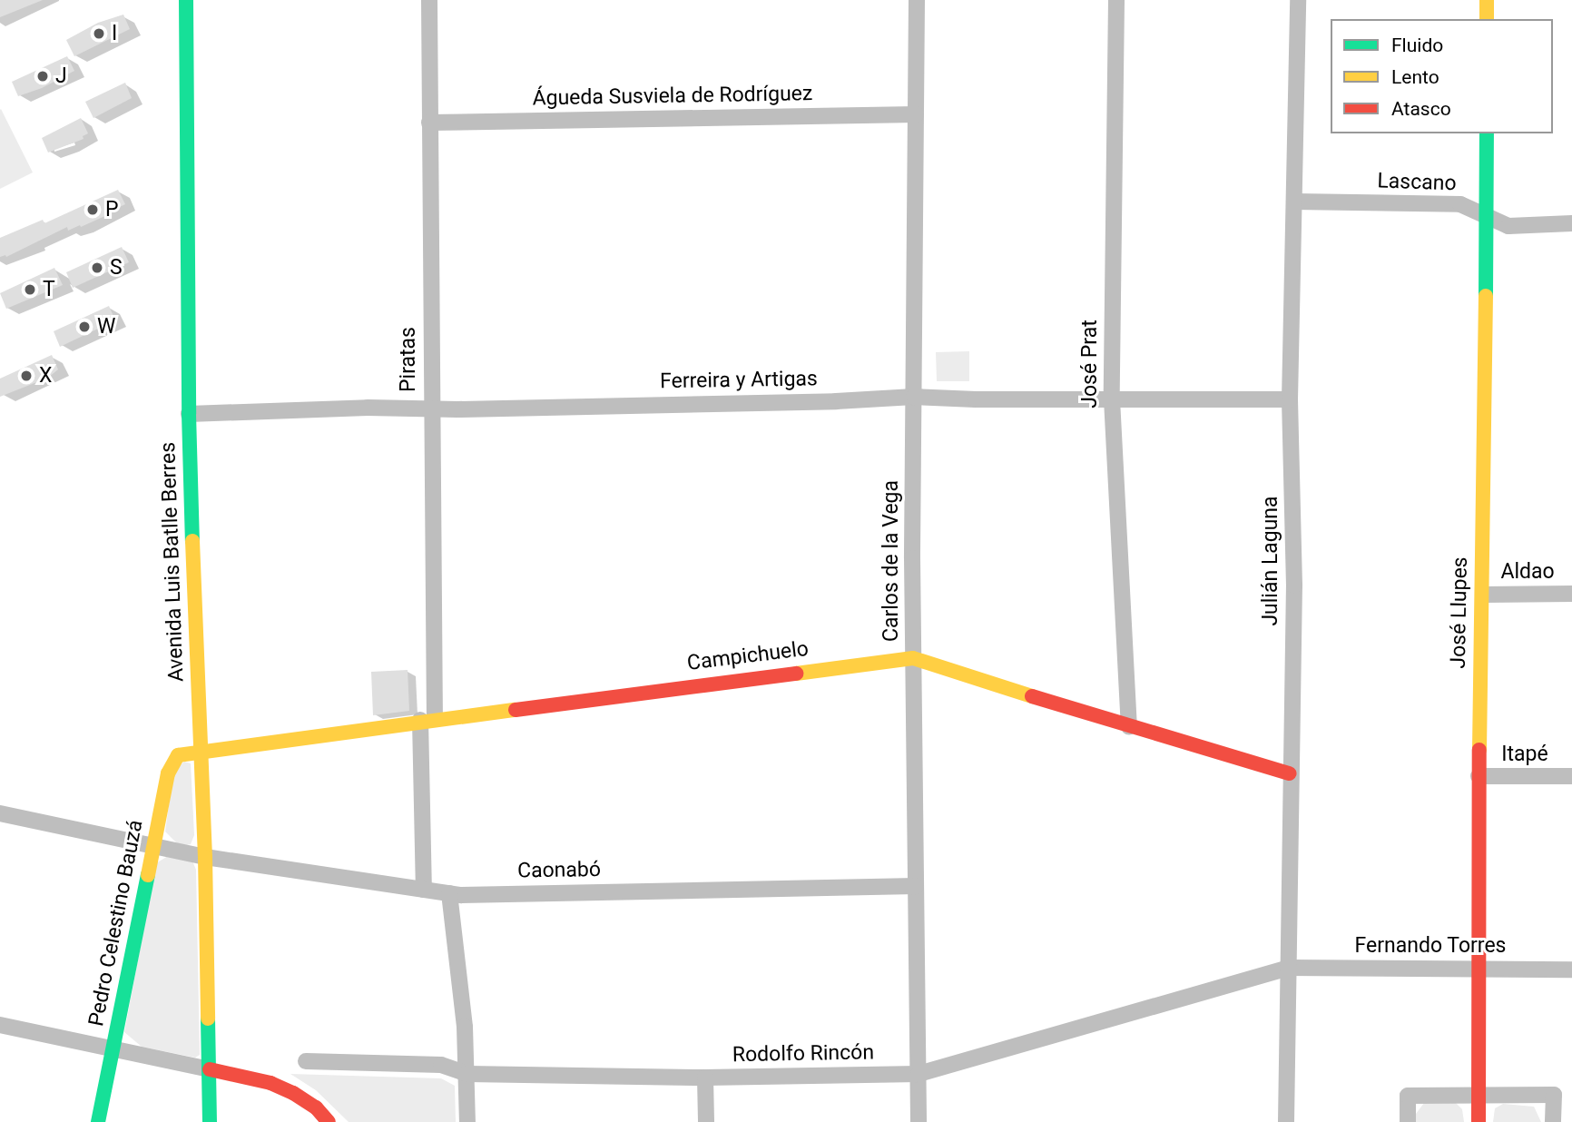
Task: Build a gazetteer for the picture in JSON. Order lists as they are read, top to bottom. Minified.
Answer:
{"streets":{"street":["Águeda Susviela de Rodríguez","Lascano","Piratas","José Prat","Ferreira y Artigas","Carlos de la Vega","Julián Laguna","Avenida Luis Batlle Berres","Aldao","José Llupes","Campichuelo","Itapé","Caonabó","Pedro Celestino Bauzá","Fernando Torres","Rodolfo Rincón"]},"crossings":[["Águeda Susviela de Rodríguez","Piratas"],["Águeda Susviela de Rodríguez","Carlos de la Vega"],["Lascano","Julián Laguna"],["Lascano","José Llupes"],["Piratas","Ferreira y Artigas"],["Piratas","Campichuelo"],["Piratas","Caonabó"],["José Prat","Ferreira y Artigas"],["José Prat","Campichuelo"],["Ferreira y Artigas","Carlos de la Vega"],["Ferreira y Artigas","Julián Laguna"],["Ferreira y Artigas","Avenida Luis Batlle Berres"],["Carlos de la Vega","Campichuelo"],["Carlos de la Vega","Caonabó"],["Carlos de la Vega","Rodolfo Rincón"],["Julián Laguna","Campichuelo"],["Julián Laguna","Fernando Torres"],["Julián Laguna","Rodolfo Rincón"],["Avenida Luis Batlle Berres","Campichuelo"],["Avenida Luis Batlle Berres","Caonabó"],["Avenida Luis Batlle Berres","Pedro Celestino Bauzá"],["Aldao","José Llupes"],["José Llupes","Itapé"],["José Llupes","Fernando Torres"],["Campichuelo","Pedro Celestino Bauzá"],["Fernando Torres","Rodolfo Rincón"]],"places":["I","J","P","S","T","W","X"],"legend":["Fluido","Lento","Atasco"]}
